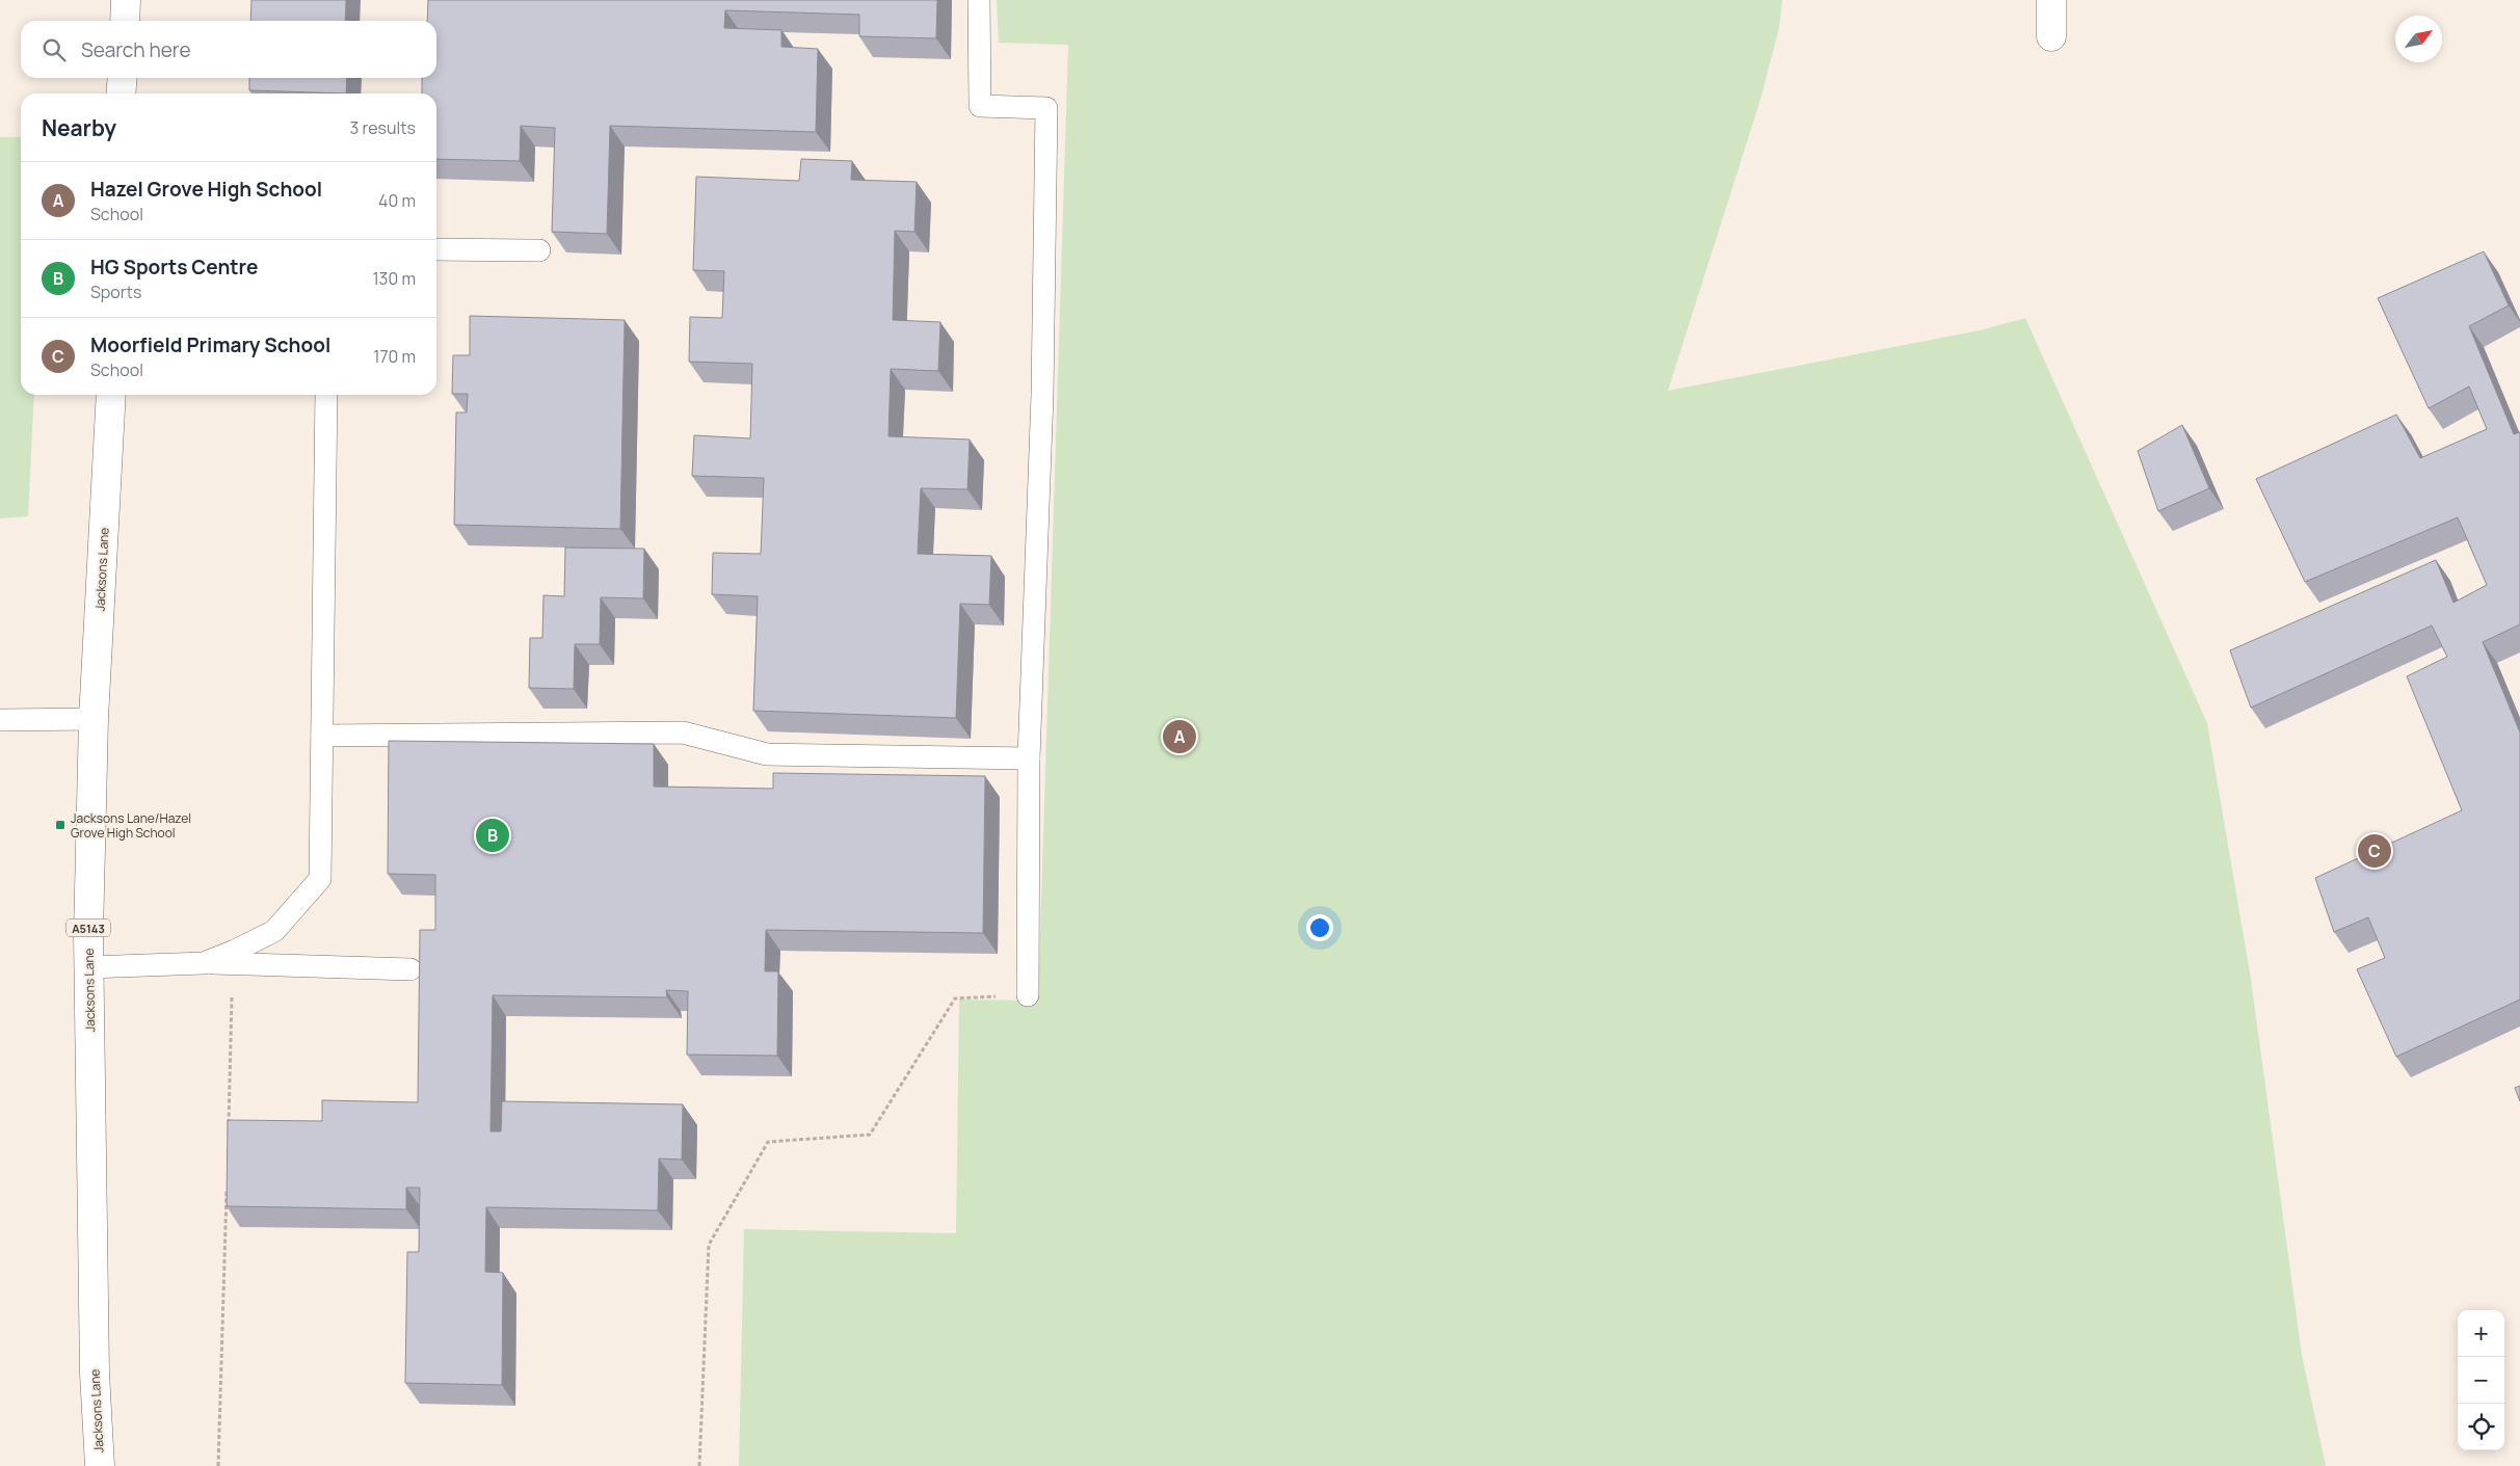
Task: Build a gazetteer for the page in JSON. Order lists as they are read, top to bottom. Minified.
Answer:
{"streets":{"main road":["Jacksons Lane","A5143"]},"places":{"transit":["Jacksons Lane/Hazel Grove High School"]},"north":"top right","page":{"search":"Search here","heading":["Nearby","3 results"],"list":[{"mark":"A","name":"Hazel Grove High School","note":"School","value":"40 m"},{"mark":"B","name":"HG Sports Centre","note":"Sports","value":"130 m"},{"mark":"C","name":"Moorfield Primary School","note":"School","value":"170 m"}],"pins":["A","B","C"],"map_buttons":["+","−"]}}
